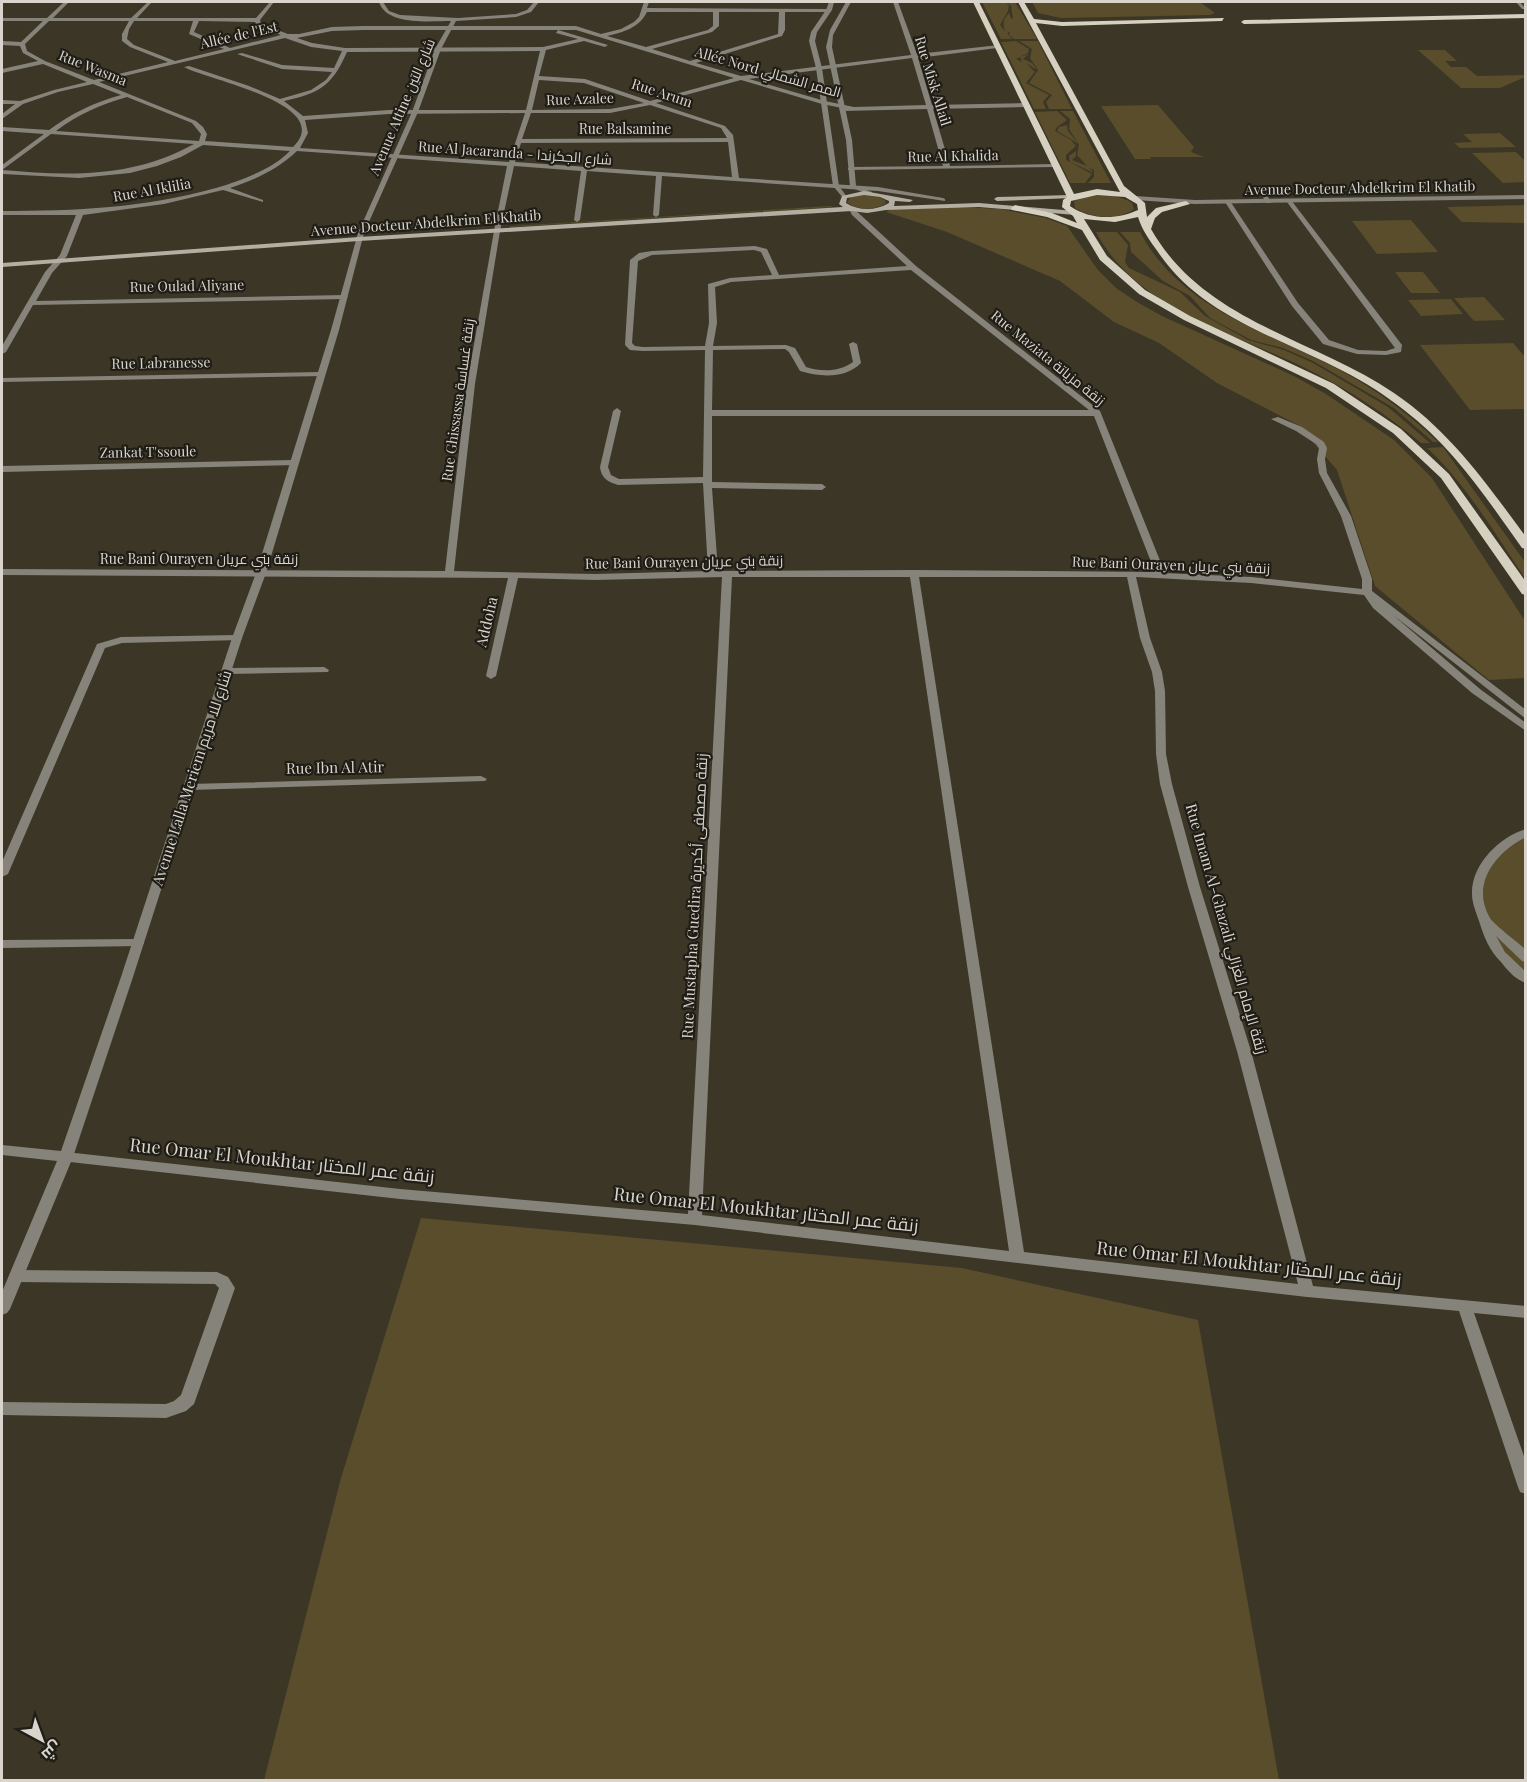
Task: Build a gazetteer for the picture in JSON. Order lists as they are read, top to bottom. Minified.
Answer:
{"streets":{"main road":["Avenue Docteur Abdelkrim El Khatib"],"street":["Allée de l'Est","Rue Wasma","Allée Nord الممر الشمالي","Rue Misk Allail","Rue Arum","Rue Azalee","Avenue Attine شارع التين","Rue Balsamine","Rue Al Jacaranda - شارع الجكرندا","Rue Al Khalida","Rue Al Iklilia","Rue Oulad Aliyane","Rue Maziata زنقة مزياتة","Rue Labranesse","Rue Ghissassa زنقة غساسة","Zankat T'ssoule","Rue Bani Ourayen زنقة بني عريان","Addoha","Rue Ibn Al Atir","Avenue Lalla Meriem شارع للا مريم","Rue Mustapha Guedira زنقة مصطفى أكديرة","Rue Imam Al-Ghazali زنقة الإمام الغزالي","Rue Omar El Moukhtar زنقة عمر المختار"]},"crossings":[["Allée de l'Est","Rue Wasma"],["Rue Wasma","Rue Al Jacaranda - شارع الجكرندا"],["Allée Nord الممر الشمالي","Rue Misk Allail"],["Allée Nord الممر الشمالي","Rue Azalee"],["Rue Misk Allail","Rue Al Khalida"],["Rue Arum","Rue Azalee"],["Rue Arum","Rue Balsamine"],["Rue Arum","Rue Ghissassa زنقة غساسة"],["Rue Azalee","Avenue Attine شارع التين"],["Rue Azalee","Rue Ghissassa زنقة غساسة"],["Avenue Attine شارع التين","Rue Al Jacaranda - شارع الجكرندا"],["Avenue Attine شارع التين","Avenue Docteur Abdelkrim El Khatib"],["Avenue Attine شارع التين","Avenue Lalla Meriem شارع للا مريم"],["Rue Balsamine","Rue Ghissassa زنقة غساسة"],["Rue Al Jacaranda - شارع الجكرندا","Rue Al Iklilia"],["Rue Al Jacaranda - شارع الجكرندا","Rue Ghissassa زنقة غساسة"],["Avenue Docteur Abdelkrim El Khatib","Rue Maziata زنقة مزياتة"],["Avenue Docteur Abdelkrim El Khatib","Rue Ghissassa زنقة غساسة"],["Avenue Docteur Abdelkrim El Khatib","Avenue Lalla Meriem شارع للا مريم"],["Rue Oulad Aliyane","Avenue Lalla Meriem شارع للا مريم"],["Rue Maziata زنقة مزياتة","Rue Bani Ourayen زنقة بني عريان"],["Rue Labranesse","Avenue Lalla Meriem شارع للا مريم"],["Rue Ghissassa زنقة غساسة","Rue Bani Ourayen زنقة بني عريان"],["Zankat T'ssoule","Avenue Lalla Meriem شارع للا مريم"],["Rue Bani Ourayen زنقة بني عريان","Addoha"],["Rue Bani Ourayen زنقة بني عريان","Avenue Lalla Meriem شارع للا مريم"],["Rue Bani Ourayen زنقة بني عريان","Rue Mustapha Guedira زنقة مصطفى أكديرة"],["Rue Bani Ourayen زنقة بني عريان","Rue Imam Al-Ghazali زنقة الإمام الغزالي"],["Rue Ibn Al Atir","Avenue Lalla Meriem شارع للا مريم"],["Avenue Lalla Meriem شارع للا مريم","Rue Omar El Moukhtar زنقة عمر المختار"],["Rue Mustapha Guedira زنقة مصطفى أكديرة","Rue Omar El Moukhtar زنقة عمر المختار"],["Rue Imam Al-Ghazali زنقة الإمام الغزالي","Rue Omar El Moukhtar زنقة عمر المختار"]],"north":"bottom right"}
